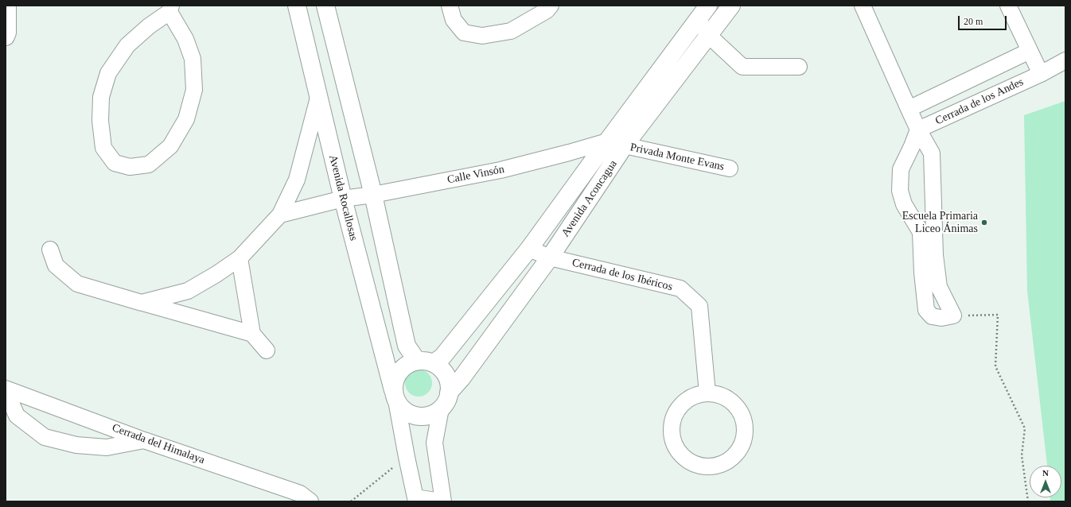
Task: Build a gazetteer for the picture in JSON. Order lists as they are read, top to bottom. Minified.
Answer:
{"streets":{"street":["Cerrada de los Andes","Privada Monte Evans","Calle Vinsón","Avenida Rocallosas","Avenida Aconcagua","Cerrada de los Ibéricos","Cerrada del Himalaya"]},"crossings":[["Privada Monte Evans","Avenida Aconcagua"],["Calle Vinsón","Avenida Rocallosas"],["Calle Vinsón","Avenida Aconcagua"],["Avenida Rocallosas","Avenida Aconcagua"],["Avenida Aconcagua","Cerrada de los Ibéricos"]],"places":["Escuela Primaria Liceo Ánimas"],"scale_bar":"20 m","north":"top"}
